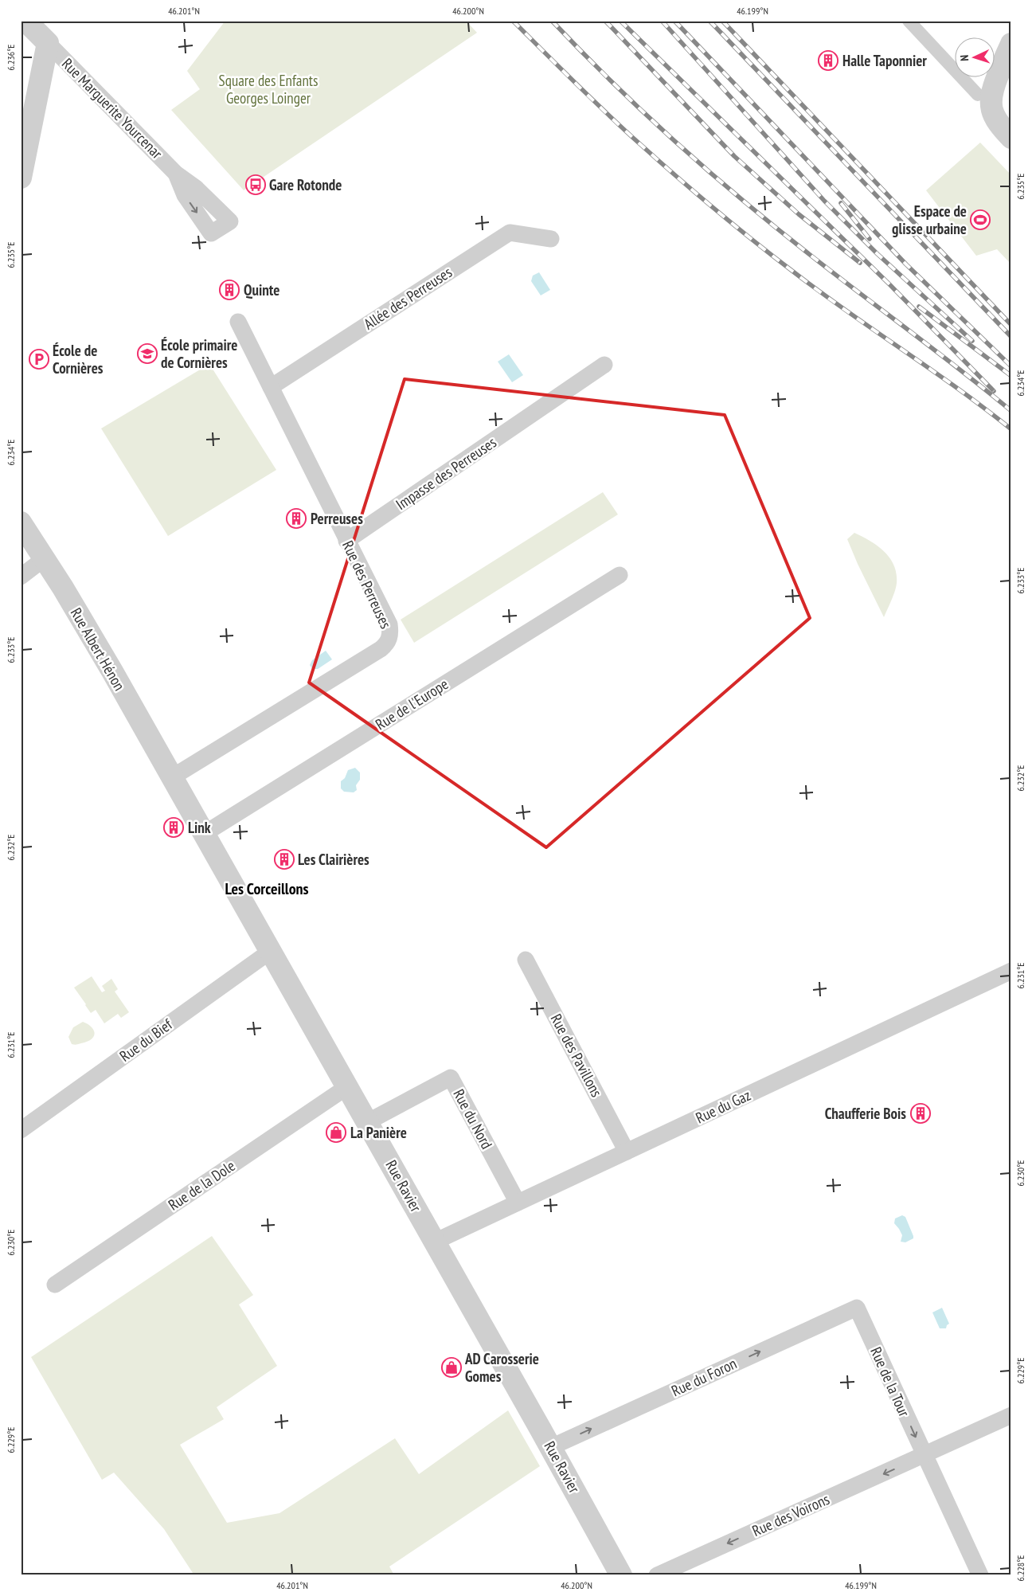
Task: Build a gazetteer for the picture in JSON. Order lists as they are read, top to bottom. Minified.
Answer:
{"streets":{"street":["Rue Marguerite Yourcenar","Allée des Perreuses","Impasse des Perreuses","Rue des Perreuses","Rue Albert Hénon","Rue de l'Europe","Rue du Bief","Rue des Pavillons","Rue du Gaz","Rue du Nord","Rue de la Dole","Rue Ravier","Rue du Foron","Rue de la Tour","Rue des Voirons"]},"crossings":[["Allée des Perreuses","Rue des Perreuses"],["Impasse des Perreuses","Rue des Perreuses"],["Rue des Perreuses","Rue Albert Hénon"],["Rue des Perreuses","Rue Ravier"],["Rue Albert Hénon","Rue Ravier"],["Rue de l'Europe","Rue Ravier"],["Rue du Bief","Rue Ravier"],["Rue des Pavillons","Rue du Gaz"],["Rue du Gaz","Rue du Nord"],["Rue du Gaz","Rue Ravier"],["Rue du Nord","Rue Ravier"],["Rue de la Dole","Rue Ravier"],["Rue Ravier","Rue du Foron"],["Rue du Foron","Rue de la Tour"],["Rue de la Tour","Rue des Voirons"]],"one_way":["Rue du Foron","Rue de la Tour","Rue des Voirons"],"districts":["Les Corceillons"],"parks":["Square des Enfants Georges Loinger"],"places":{"building":["Halle Taponnier","Quinte","Perreuses","Link","Les Clairières","Chaufferie Bois"],"bus stop":["Gare Rotonde"],"sports":["Espace de glisse urbaine"],"school or university":["École primaire de Cornières"],"parking":["École de Cornières"],"shop":["La Panière","AD Carosserie Gomes"]},"north":"left","coordinates":["46.201°N","46.200°N","46.199°N","6.236°E","6.235°E","6.234°E","6.233°E","6.232°E","6.231°E","6.230°E","6.229°E","6.228°E"]}
